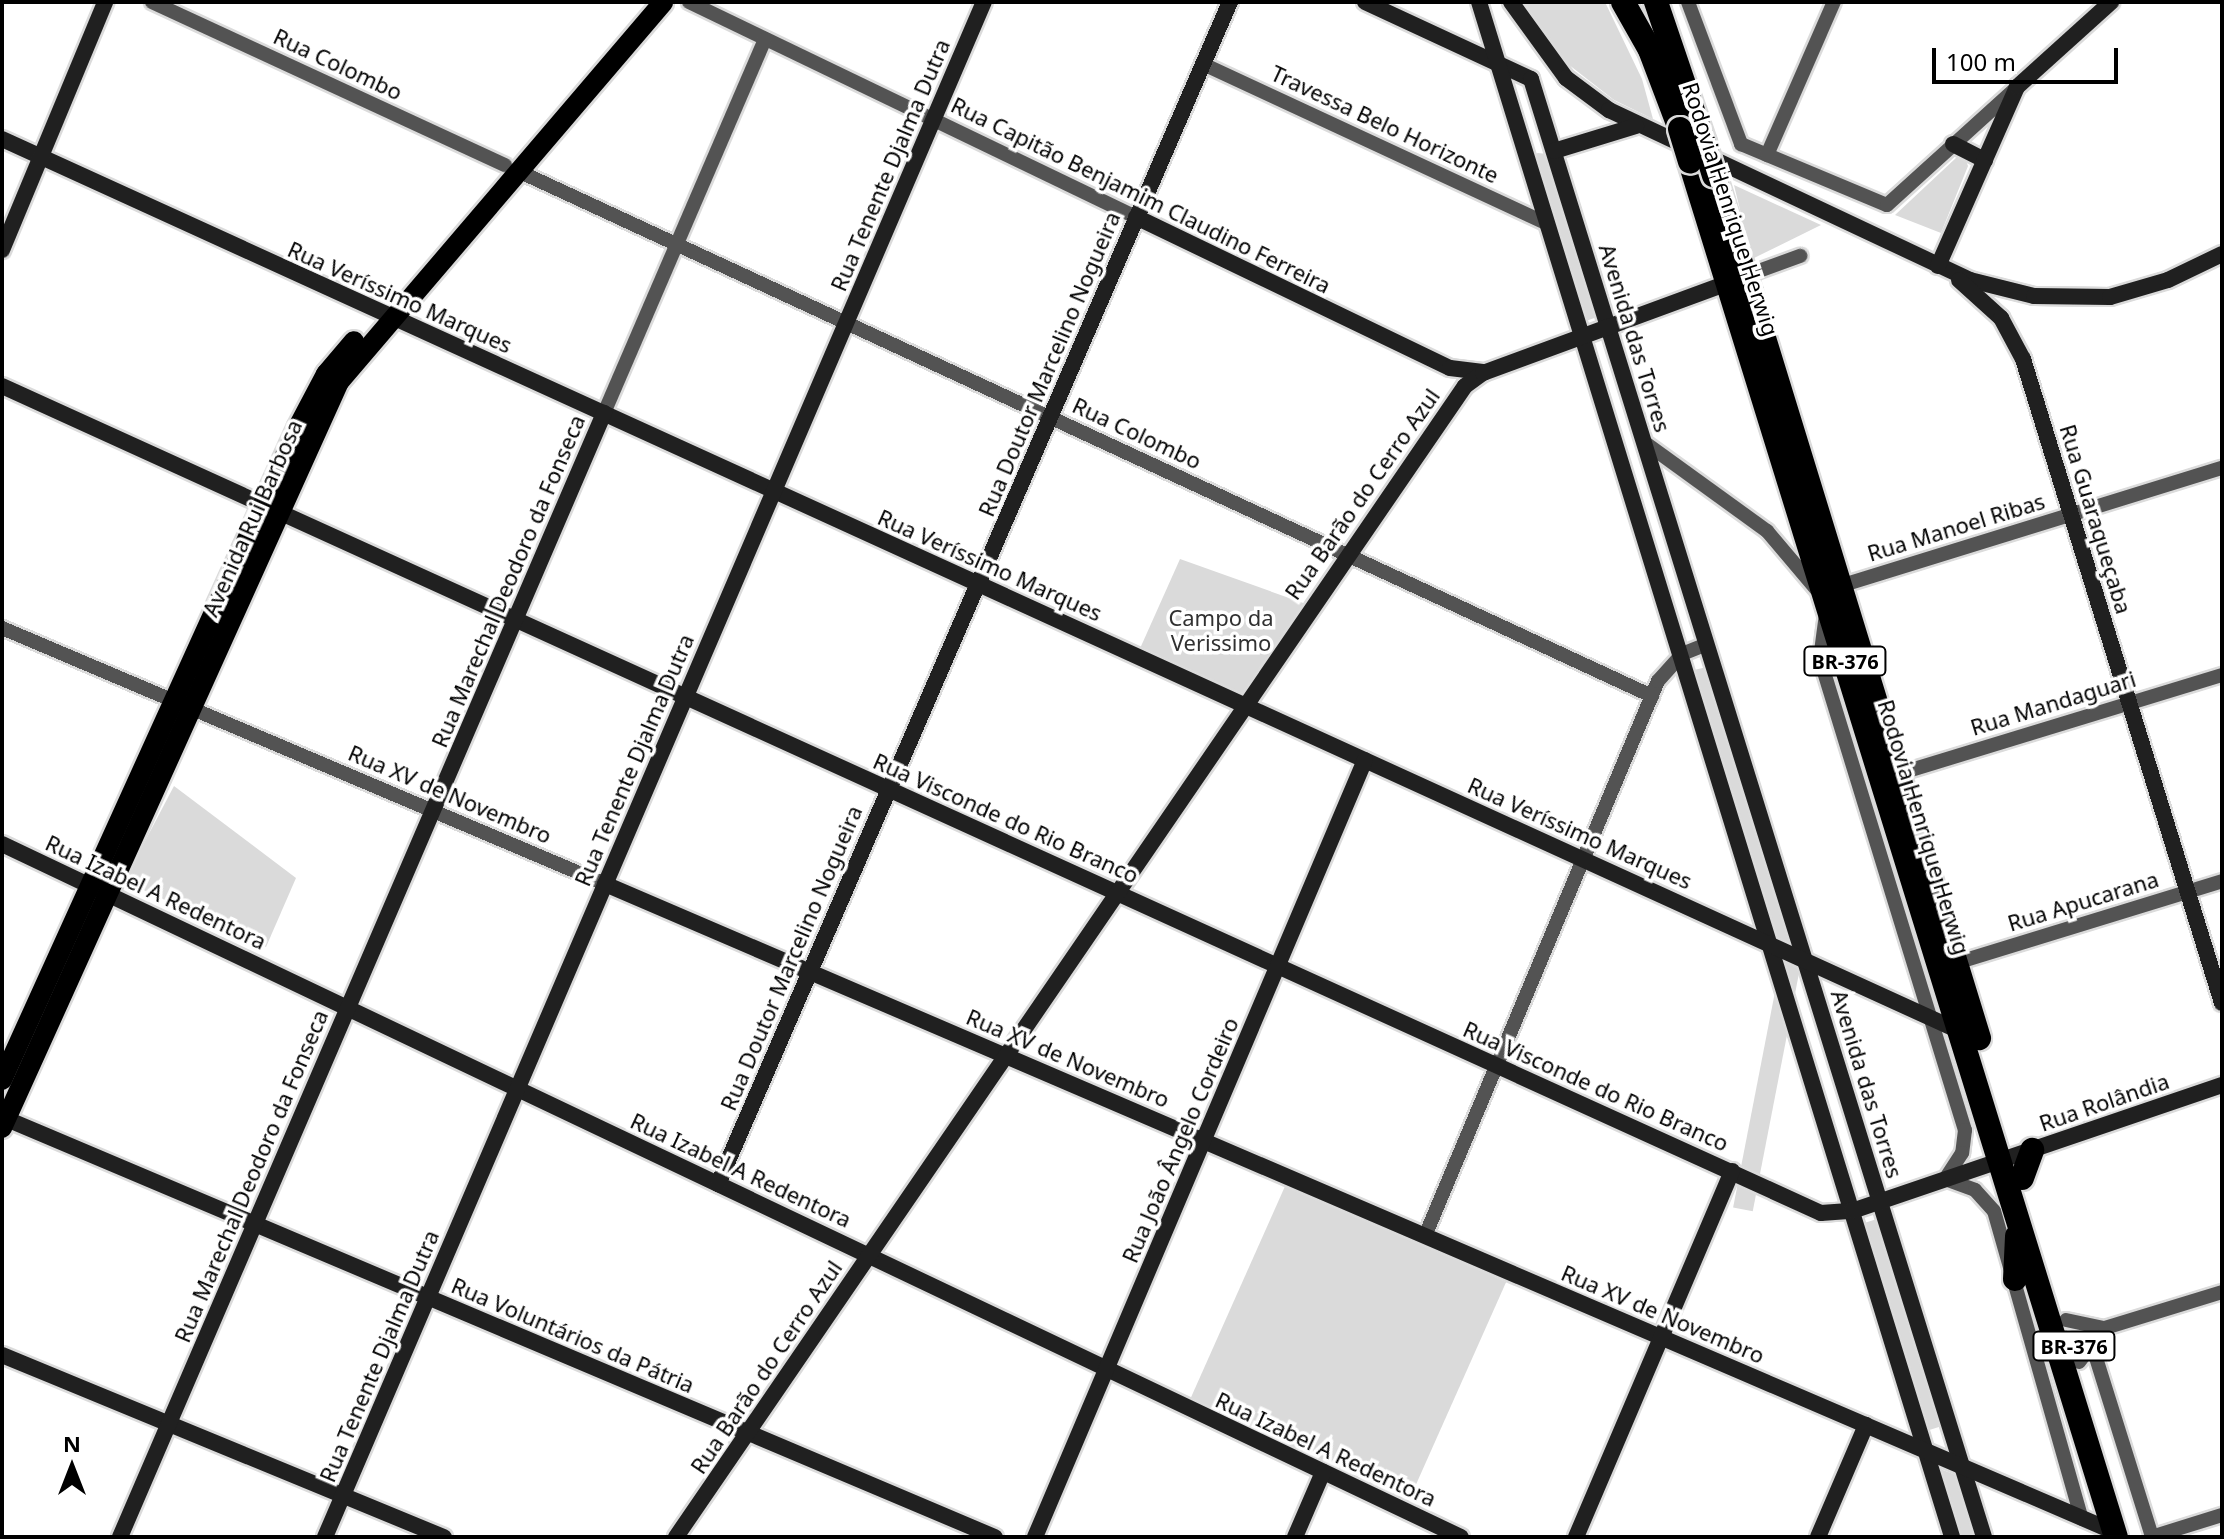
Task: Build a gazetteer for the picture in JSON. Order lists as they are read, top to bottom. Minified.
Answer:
{"streets":{"highway":["Rodovia Henrique Herwig","BR-376"],"main road":["Rua Tenente Djalma Dutra","Rua Capitão Benjamim Claudino Ferreira","Rua Veríssimo Marques","Avenida das Torres","Rua Doutor Marcelino Nogueira","Rua Barão do Cerro Azul","Avenida Rui Barbosa","Rua Guaraqueçaba","Rua Marechal Deodoro da Fonseca","Rua XV de Novembro","Rua Visconde do Rio Branco","Rua Izabel A Redentora","Rua Rolândia","Rua João Ângelo Cordeiro","Rua Voluntários da Pátria"],"street":["Rua Colombo","Travessa Belo Horizonte","Rua Manoel Ribas","Rua Mandaguari","Rua Apucarana"]},"crossings":[["Rua Colombo","Rua Tenente Djalma Dutra"],["Rua Colombo","Rua Doutor Marcelino Nogueira"],["Rua Colombo","Rua Barão do Cerro Azul"],["Rua Colombo","Avenida Rui Barbosa"],["Rua Colombo","Rua Marechal Deodoro da Fonseca"],["Travessa Belo Horizonte","Rua Doutor Marcelino Nogueira"],["Rua Tenente Djalma Dutra","Rua Capitão Benjamim Claudino Ferreira"],["Rua Tenente Djalma Dutra","Rua Veríssimo Marques"],["Rua Tenente Djalma Dutra","Rua XV de Novembro"],["Rua Tenente Djalma Dutra","Rua Visconde do Rio Branco"],["Rua Tenente Djalma Dutra","Rua Izabel A Redentora"],["Rua Tenente Djalma Dutra","Rua Voluntários da Pátria"],["Rua Capitão Benjamim Claudino Ferreira","Rua Doutor Marcelino Nogueira"],["Rua Capitão Benjamim Claudino Ferreira","Rua Barão do Cerro Azul"],["Rua Capitão Benjamim Claudino Ferreira","Rua Marechal Deodoro da Fonseca"],["Rodovia Henrique Herwig","Rua Veríssimo Marques"],["Rodovia Henrique Herwig","Rua Barão do Cerro Azul"],["Rodovia Henrique Herwig","Rua Manoel Ribas"],["Rodovia Henrique Herwig","Rua Mandaguari"],["Rodovia Henrique Herwig","Rua XV de Novembro"],["Rodovia Henrique Herwig","Rua Visconde do Rio Branco"],["Rodovia Henrique Herwig","Rua Apucarana"],["Rodovia Henrique Herwig","Rua Rolândia"],["Rua Veríssimo Marques","Avenida das Torres"],["Rua Veríssimo Marques","Rua Doutor Marcelino Nogueira"],["Rua Veríssimo Marques","Rua Barão do Cerro Azul"],["Rua Veríssimo Marques","Avenida Rui Barbosa"],["Rua Veríssimo Marques","Rua Marechal Deodoro da Fonseca"],["Rua Veríssimo Marques","Rua João Ângelo Cordeiro"],["Avenida das Torres","Rua Barão do Cerro Azul"],["Avenida das Torres","Rua XV de Novembro"],["Avenida das Torres","Rua Visconde do Rio Branco"],["Rua Doutor Marcelino Nogueira","Rua XV de Novembro"],["Rua Doutor Marcelino Nogueira","Rua Visconde do Rio Branco"],["Rua Doutor Marcelino Nogueira","Rua Izabel A Redentora"],["Rua Barão do Cerro Azul","Rua XV de Novembro"],["Rua Barão do Cerro Azul","Rua Visconde do Rio Branco"],["Rua Barão do Cerro Azul","Rua Izabel A Redentora"],["Rua Barão do Cerro Azul","Rua Voluntários da Pátria"],["Avenida Rui Barbosa","Rua XV de Novembro"],["Avenida Rui Barbosa","Rua Visconde do Rio Branco"],["Avenida Rui Barbosa","Rua Izabel A Redentora"],["Avenida Rui Barbosa","Rua Voluntários da Pátria"],["Rua Guaraqueçaba","Rua Manoel Ribas"],["Rua Guaraqueçaba","Rua Mandaguari"],["Rua Guaraqueçaba","Rua Apucarana"],["Rua Marechal Deodoro da Fonseca","Rua XV de Novembro"],["Rua Marechal Deodoro da Fonseca","Rua Visconde do Rio Branco"],["Rua Marechal Deodoro da Fonseca","Rua Izabel A Redentora"],["Rua Marechal Deodoro da Fonseca","Rua Voluntários da Pátria"],["Rua XV de Novembro","Rua João Ângelo Cordeiro"],["Rua Visconde do Rio Branco","Rua Rolândia"],["Rua Visconde do Rio Branco","Rua João Ângelo Cordeiro"],["Rua Izabel A Redentora","Rua João Ângelo Cordeiro"]],"parks":["Campo da Verissimo"],"scale_bar":"100 m","north":"top"}
